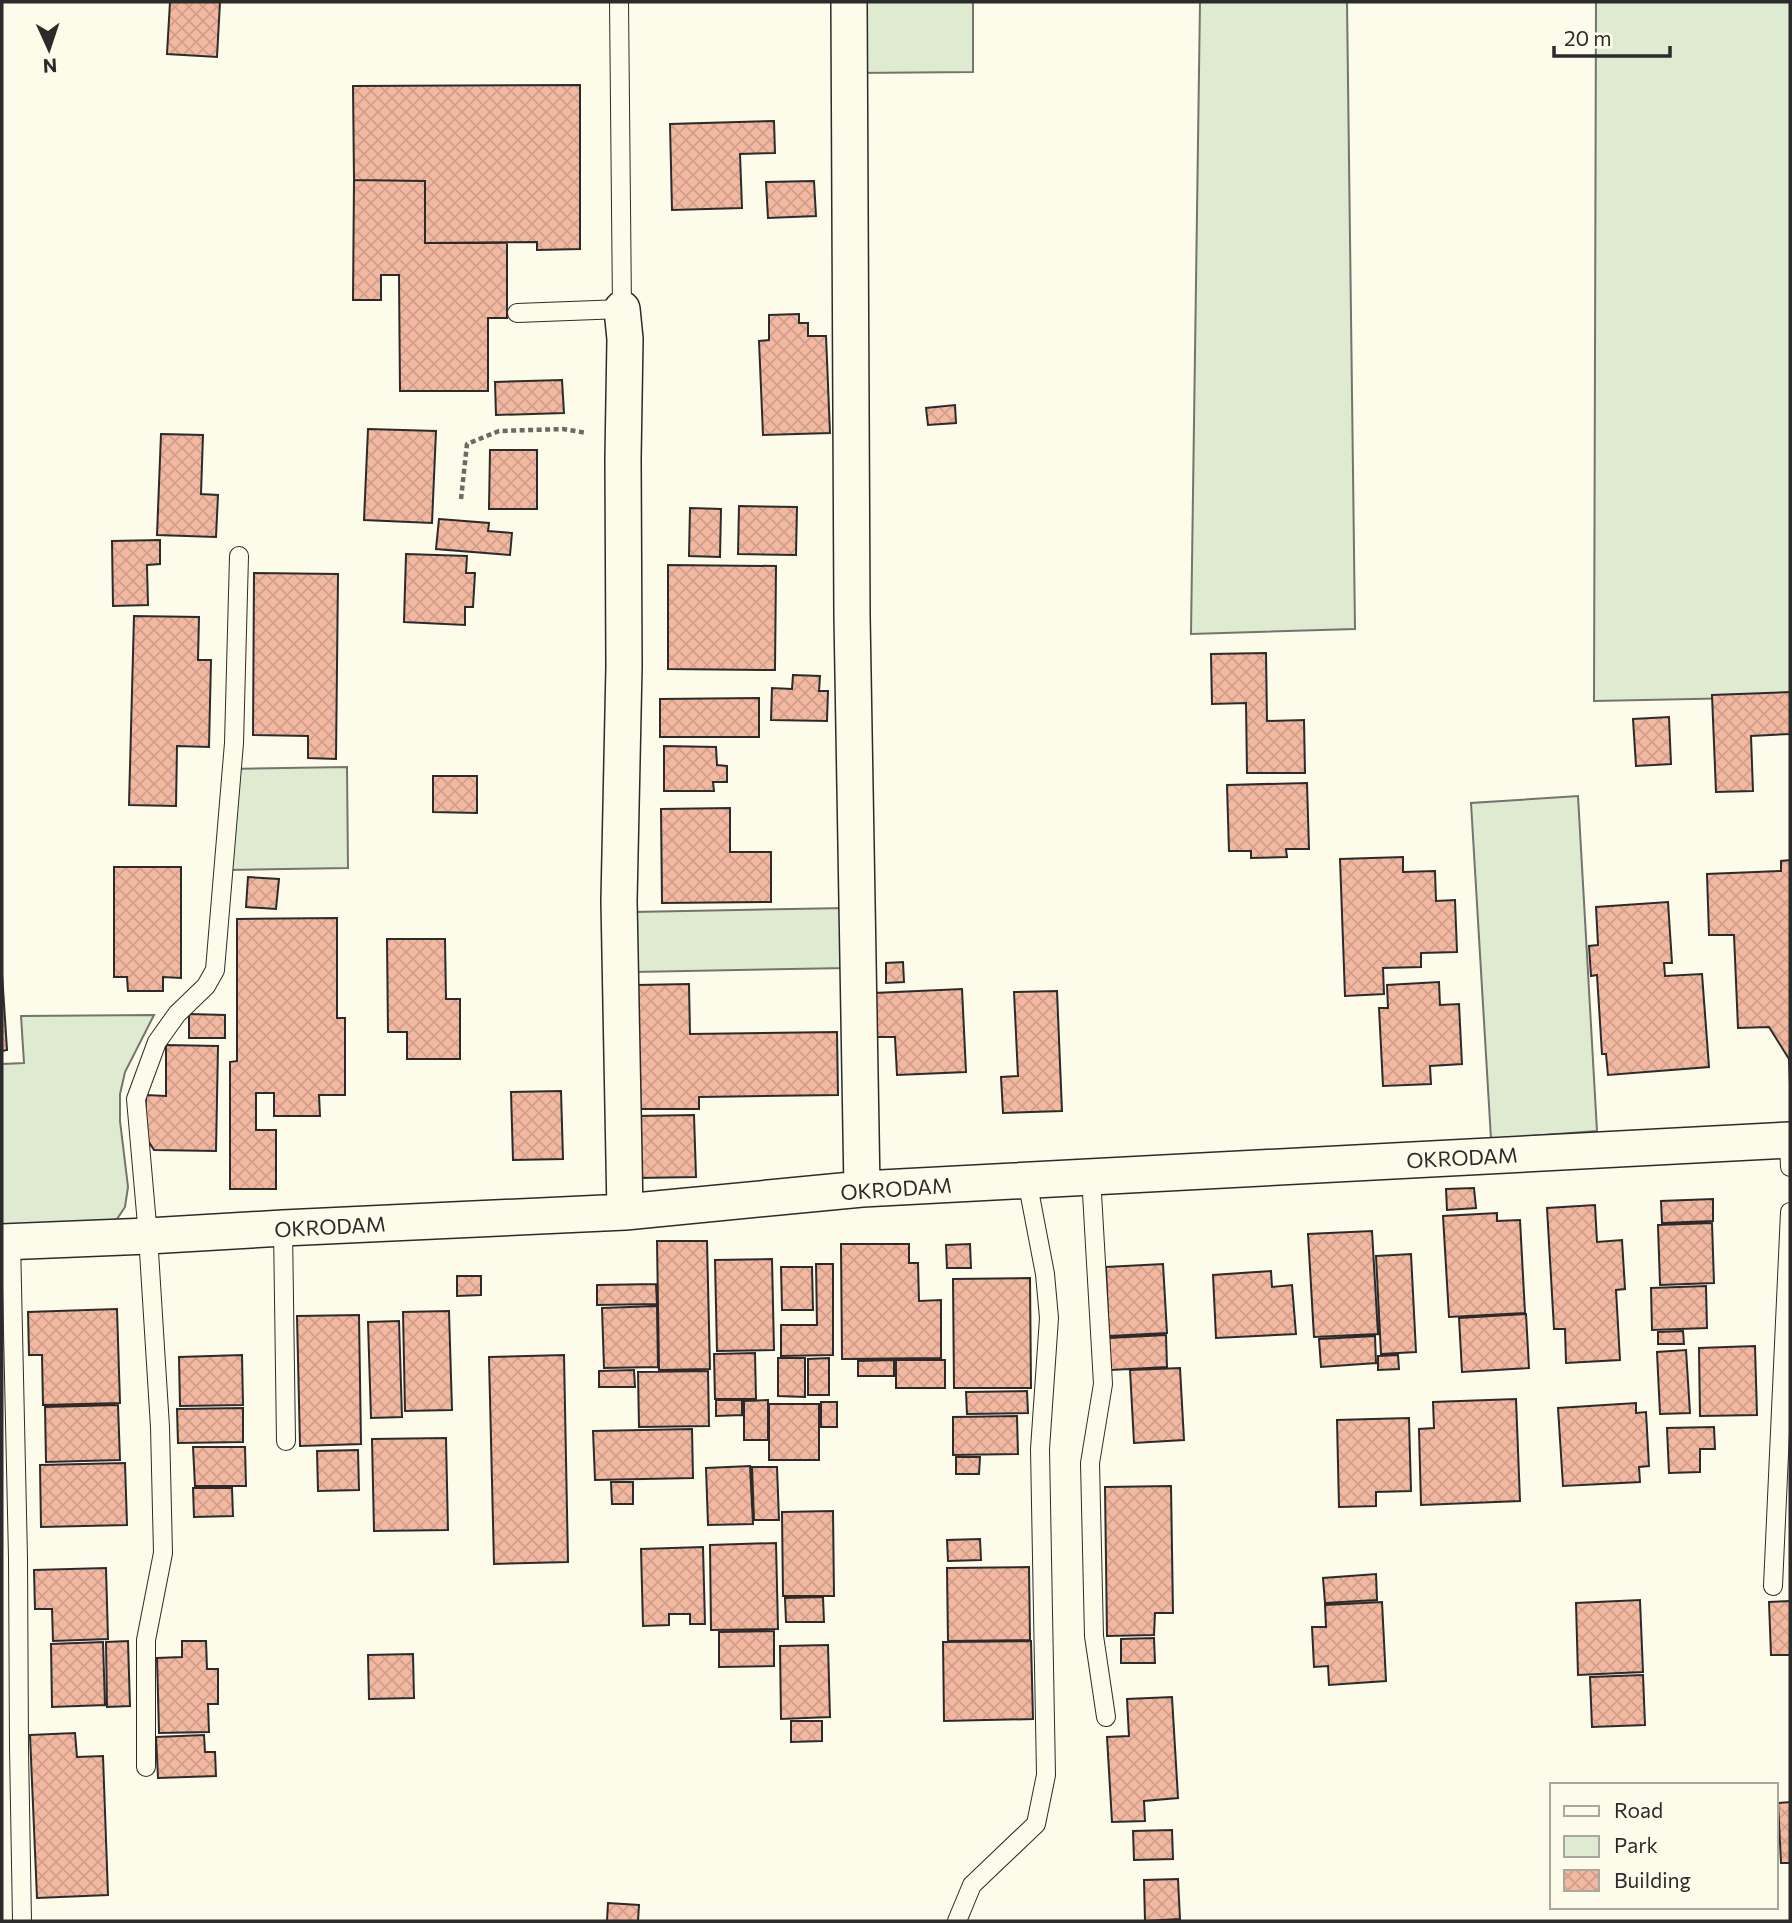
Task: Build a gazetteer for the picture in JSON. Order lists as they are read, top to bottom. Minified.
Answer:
{"streets":{"street":["OKRODAM"]},"legend":["Road","Park","Building"],"scale_bar":"20 m","north":"bottom"}
